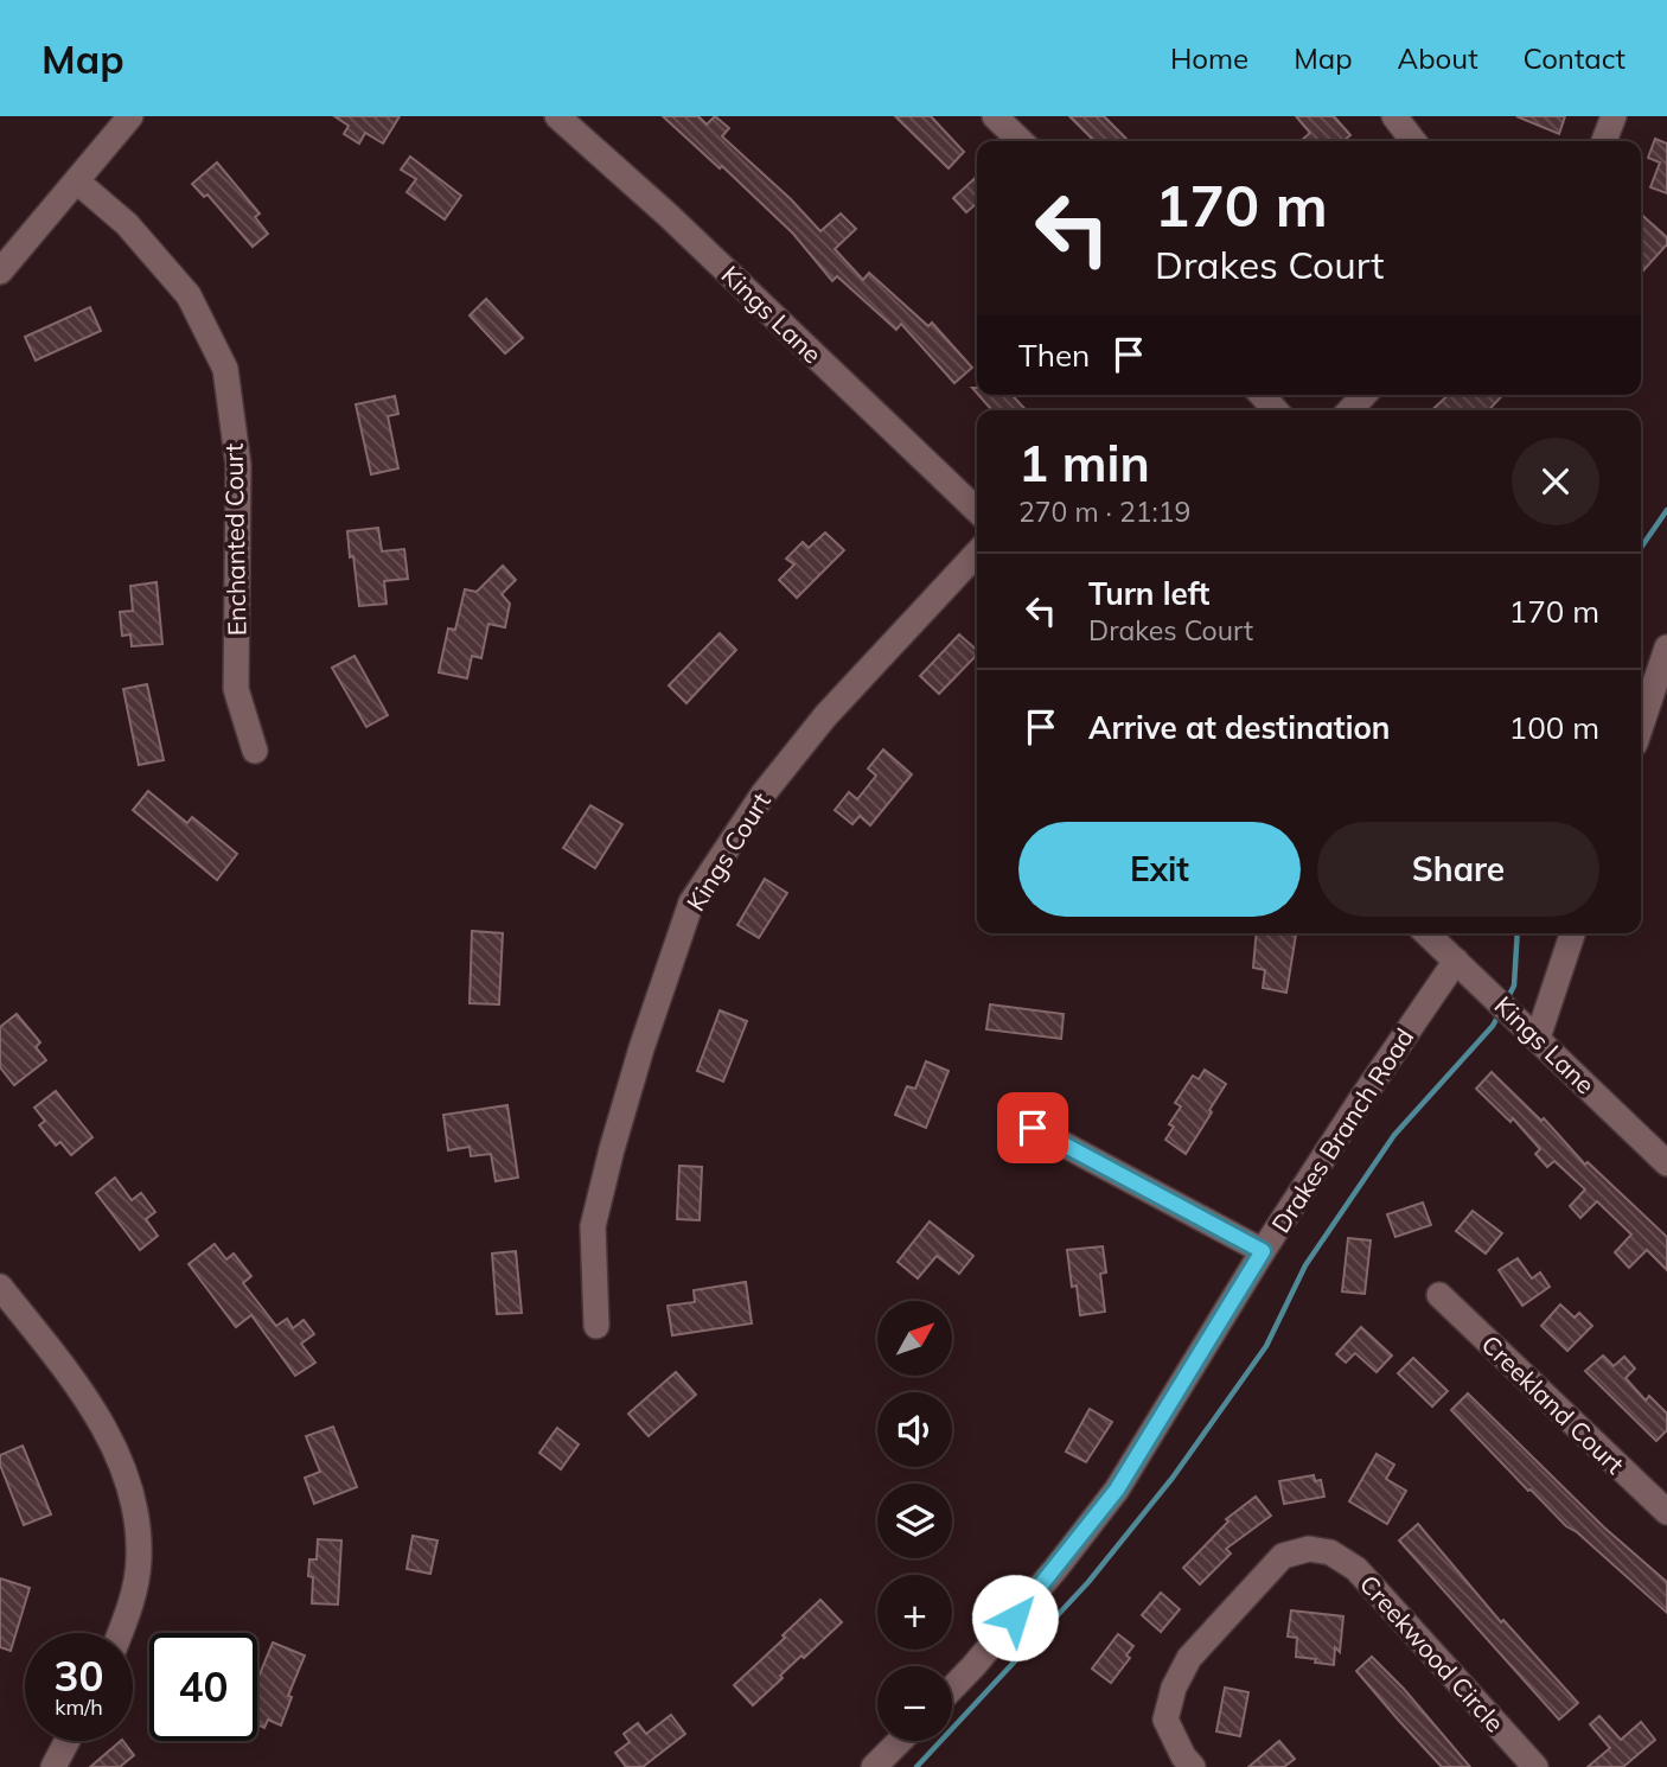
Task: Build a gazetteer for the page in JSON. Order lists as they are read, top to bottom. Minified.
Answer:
{"streets":{"street":["Kings Lane","Enchanted Court","Kings Court","Drakes Branch Road","Creekland Court","Creekwood Circle"]},"crossings":[["Kings Lane","Drakes Branch Road"]],"north":"top right","page":{"header":"Map","nav":["Home","Map","About","Contact"],"turn":["170 m","Drakes Court"],"then":"Then","heading":["1 min","270 m · 21:19"],"list":[{"name":"Turn left","note":"Drakes Court","value":"170 m"},{"name":"Arrive at destination","value":"100 m"}],"buttons":["Exit","Share"],"map_buttons":["+","−"],"speed":"30 km/h","limit":"40"}}
